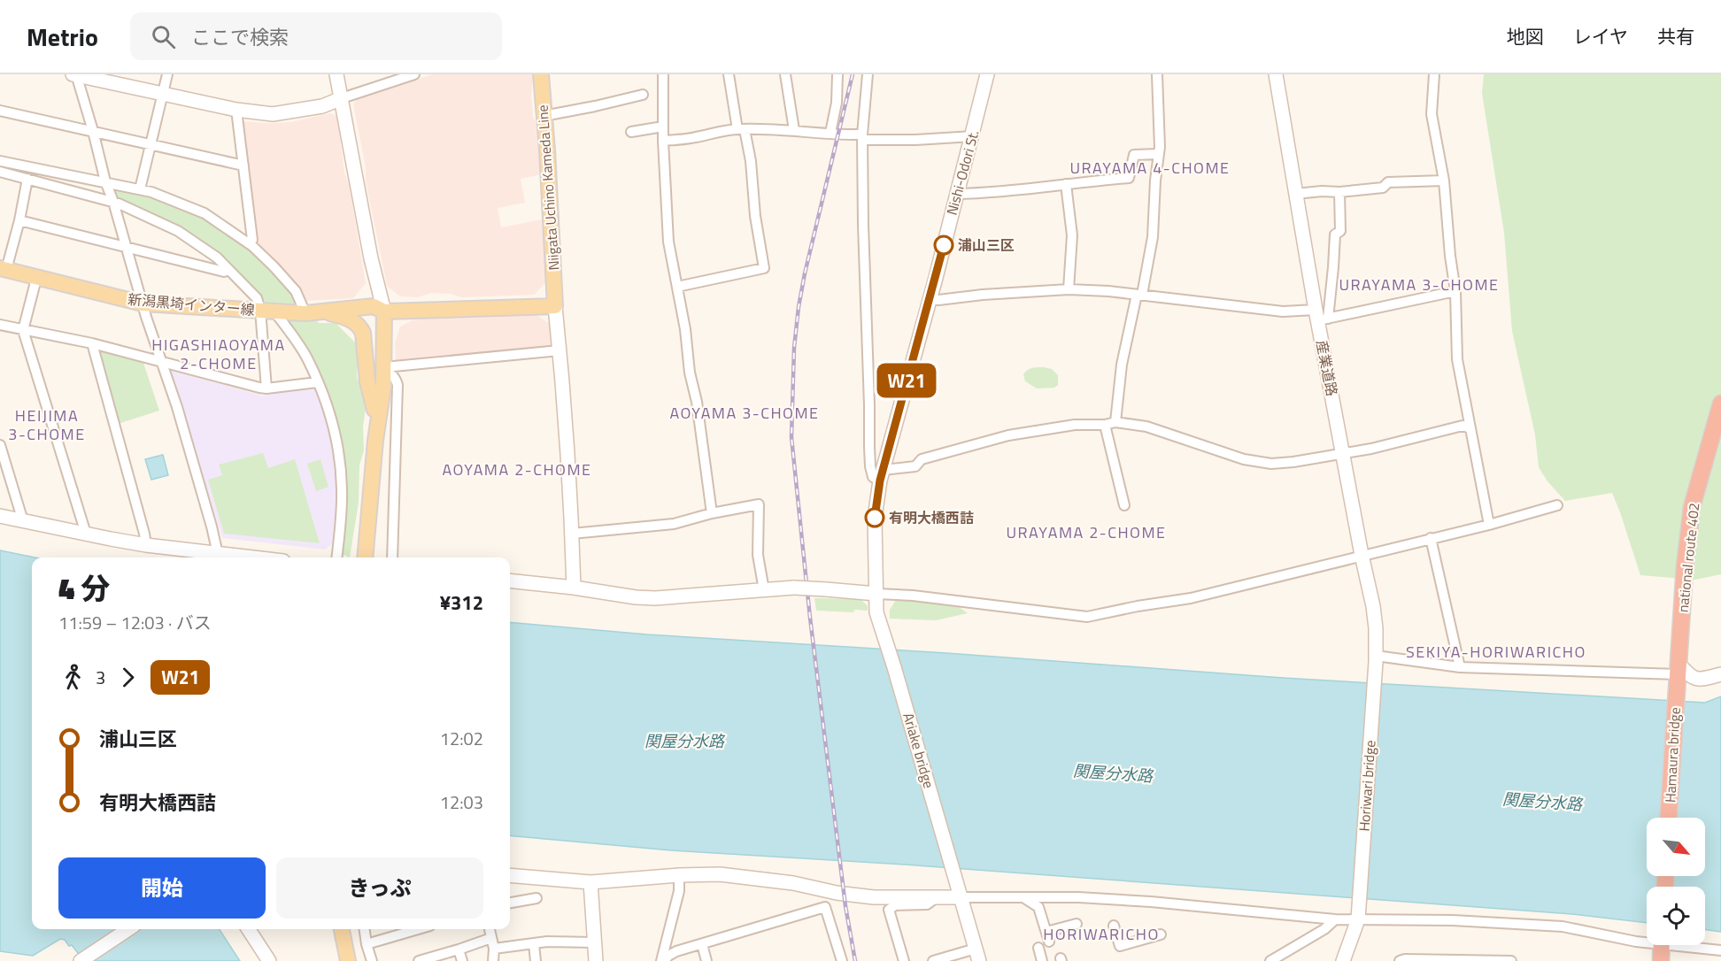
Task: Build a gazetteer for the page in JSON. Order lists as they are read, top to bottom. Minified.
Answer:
{"streets":{"highway":["national route 402","Hamaura bridge"],"main road":["Niigata Uchino Kameda Line","新潟黒埼インター線"],"street":["Nishi-Odori St.","産業道路","Ariake bridge","Horiwari bridge"]},"crossings":[["Nishi-Odori St.","Ariake bridge"],["産業道路","Horiwari bridge"],["national route 402","Hamaura bridge"]],"districts":["URAYAMA 4-CHOME","URAYAMA 3-CHOME","HIGASHIAOYAMA 2-CHOME","AOYAMA 3-CHOME","HEIJIMA 3-CHOME","AOYAMA 2-CHOME","URAYAMA 2-CHOME","SEKIYA-HORIWARICHO","HORIWARICHO"],"water":["関屋分水路"],"places":["浦山三区","有明大橋西詰"],"lines":["bus line W21"],"north":"bottom right","page":{"header":"Metrio","search":"ここで検索","nav":["地図","レイヤ","共有"],"on_map":"W21","heading":["4 分","11:59 – 12:03 · バス","¥312"],"legs":["3","W21"],"list":[{"name":"浦山三区","value":"12:02"},{"name":"有明大橋西詰","value":"12:03"}],"buttons":["開始","きっぷ"]}}
